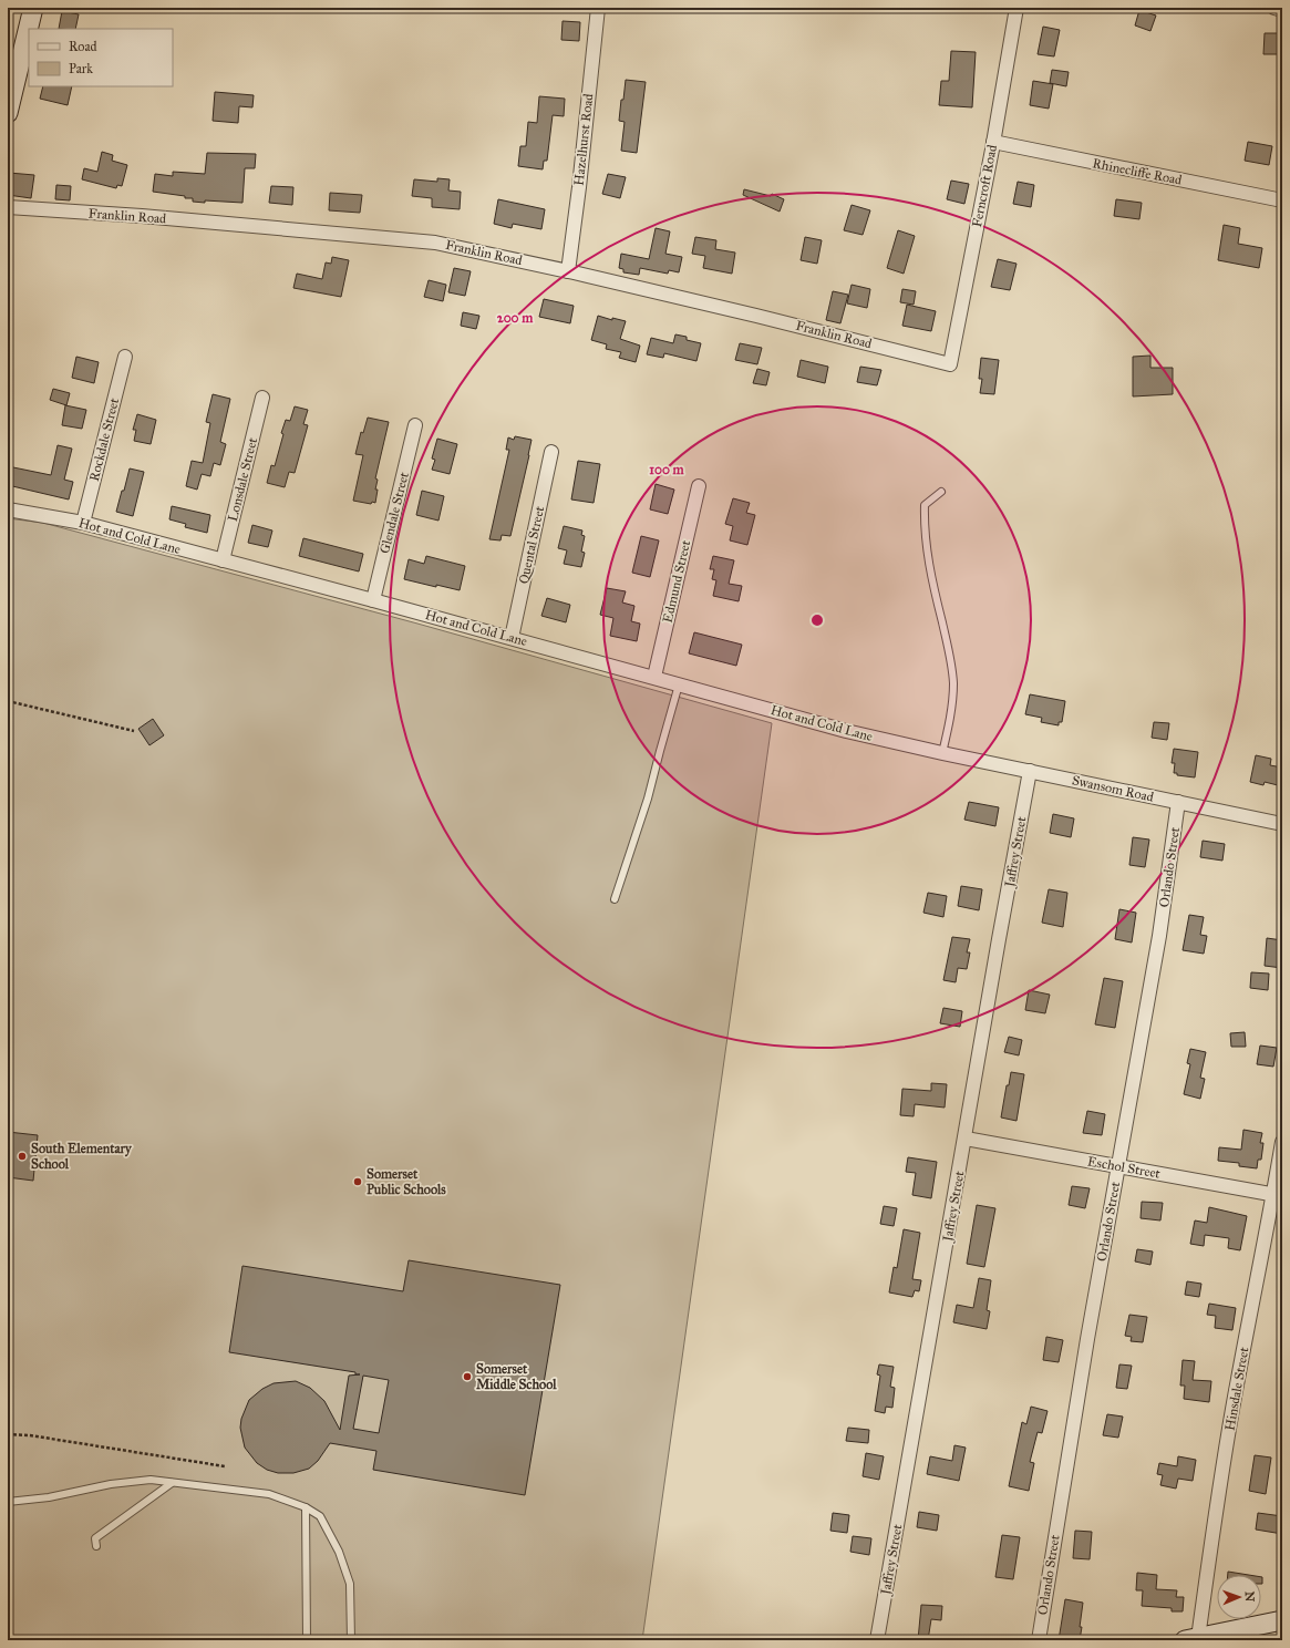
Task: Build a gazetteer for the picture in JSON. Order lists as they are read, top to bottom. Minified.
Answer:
{"streets":{"street":["Hazelhurst Road","Rhinecliffe Road","Ferncroft Road","Franklin Road","Rockdale Street","Lonsdale Street","Glendale Street","Hot and Cold Lane","Quental Street","Edmund Street","Swansom Road","Jaffrey Street","Orlando Street","Eschol Street","Hinsdale Street"]},"crossings":[["Hazelhurst Road","Franklin Road"],["Rhinecliffe Road","Ferncroft Road"],["Ferncroft Road","Franklin Road"],["Rockdale Street","Hot and Cold Lane"],["Lonsdale Street","Hot and Cold Lane"],["Glendale Street","Hot and Cold Lane"],["Hot and Cold Lane","Quental Street"],["Hot and Cold Lane","Edmund Street"],["Hot and Cold Lane","Swansom Road"],["Swansom Road","Jaffrey Street"],["Swansom Road","Orlando Street"],["Jaffrey Street","Eschol Street"],["Orlando Street","Eschol Street"],["Eschol Street","Hinsdale Street"]],"places":["South Elementary School","Somerset Public Schools","Somerset Middle School"],"legend":["Road","Park"],"north":"right","rings":["200 m","100 m"]}
